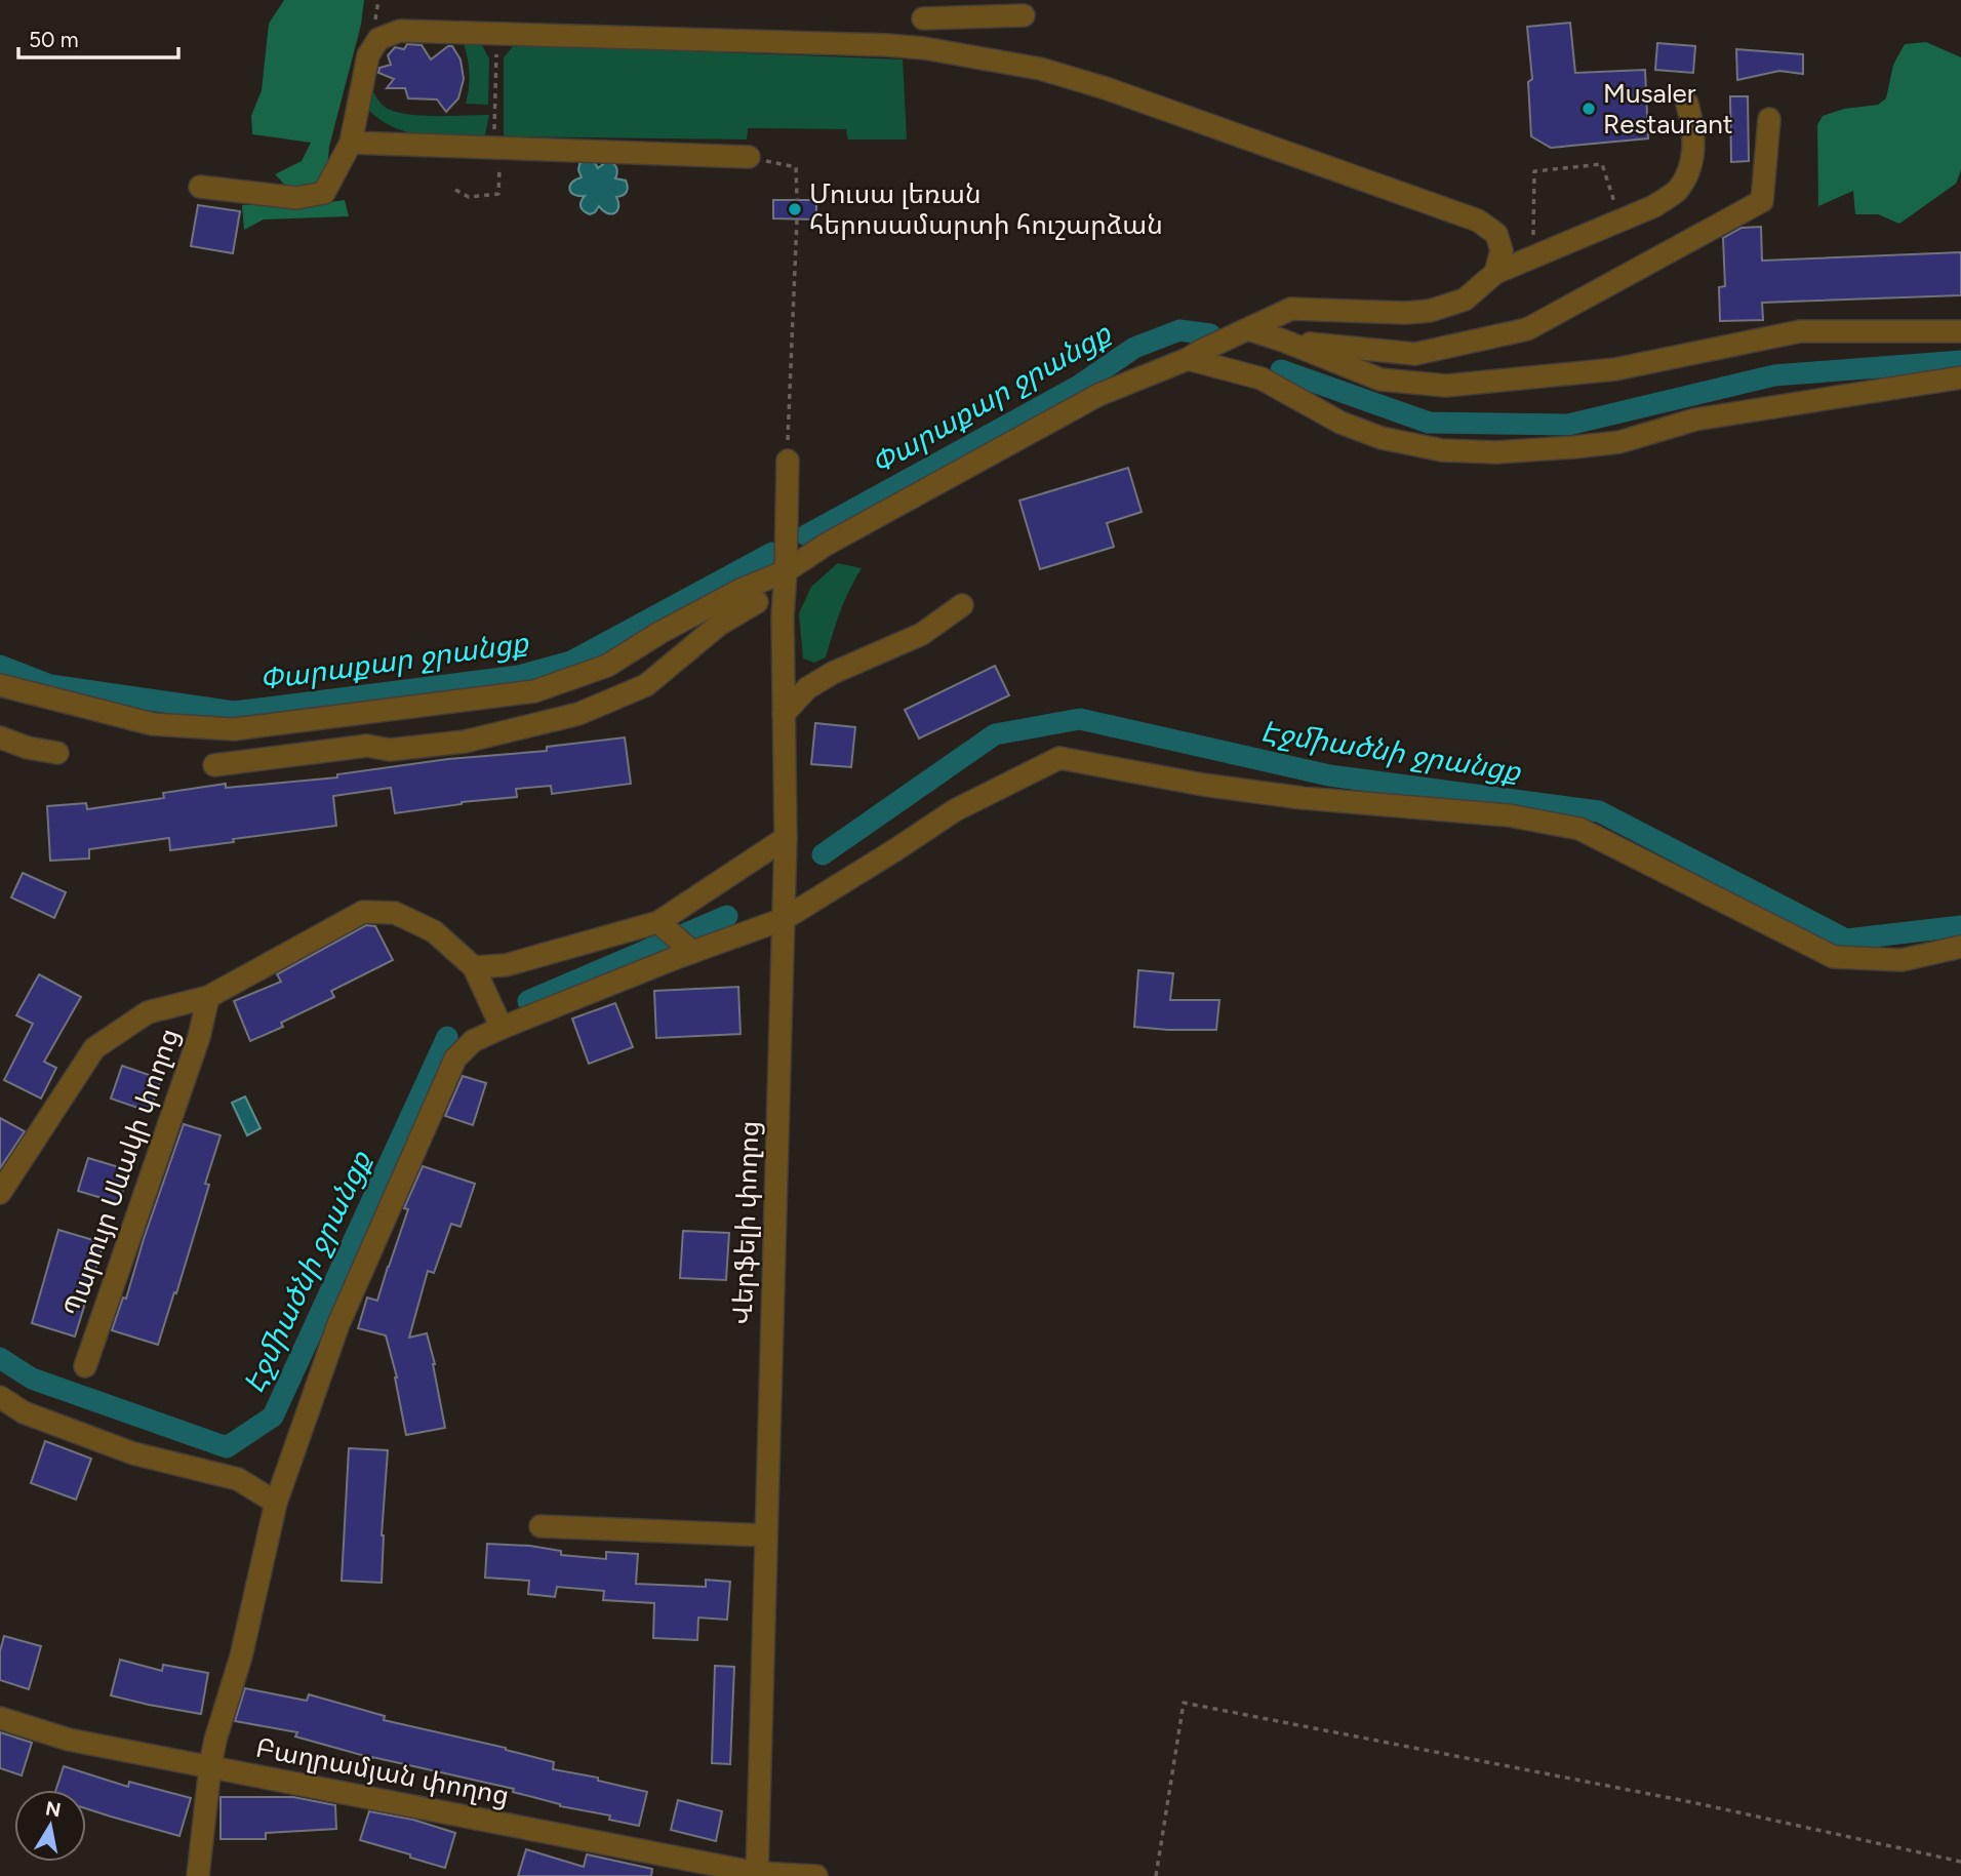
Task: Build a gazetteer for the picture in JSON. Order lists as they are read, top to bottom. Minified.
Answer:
{"streets":{"street":["Պարույր Սևակի փողոց","Վերֆելի փողոց","Բաղրամյան փողոց"]},"crossings":[["Վերֆելի փողոց","Բաղրամյան փողոց"]],"water":["Փարաքար ջրանցք","Էջմիածնի ջրանցք"],"places":["Musaler Restaurant","Մուսա լեռան հերոսամարտի հուշարձան"],"scale_bar":"50 m","north":"top"}
